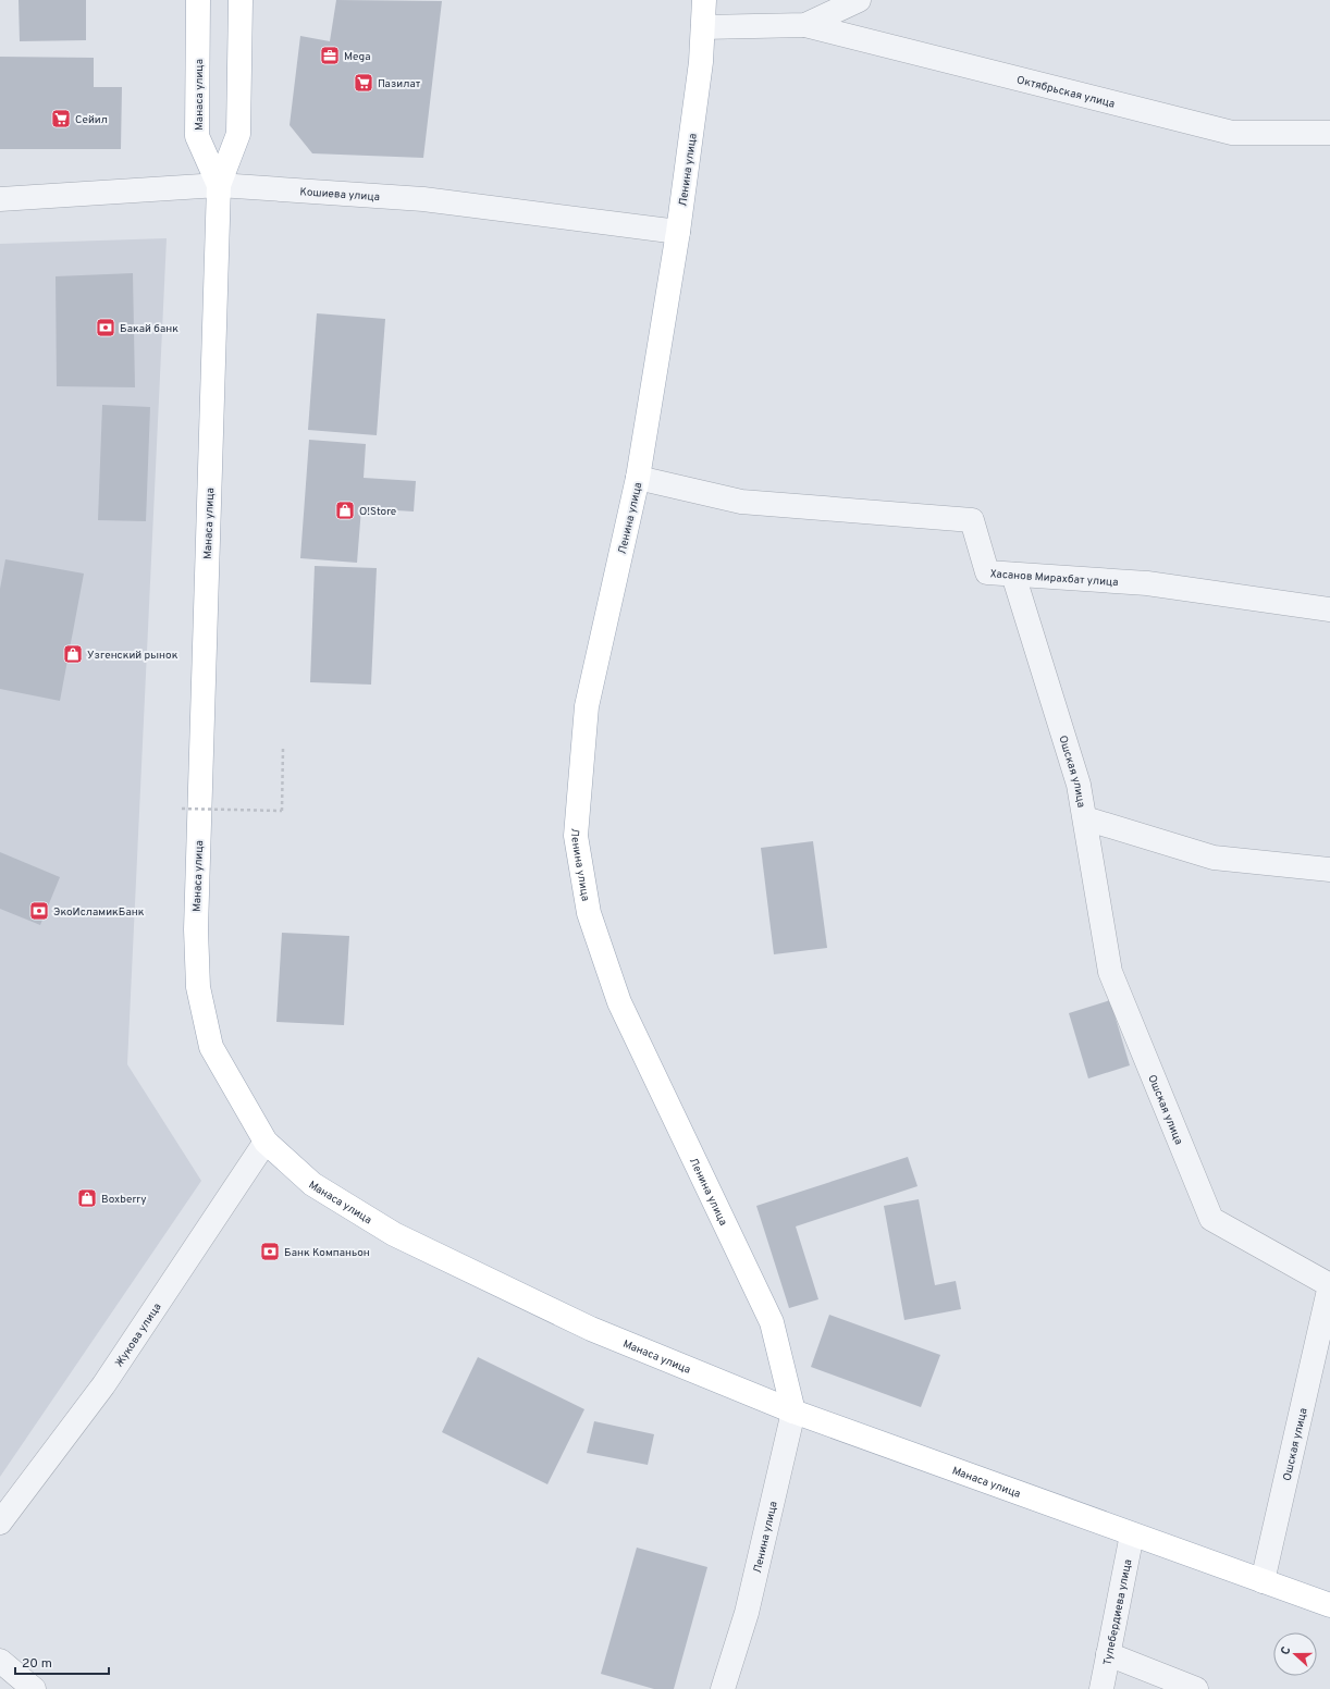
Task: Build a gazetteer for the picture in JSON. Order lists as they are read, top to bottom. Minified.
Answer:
{"streets":{"main road":["Манаса улица","Ленина улица"],"street":["Октябрьская улица","Кошиева улица","Хасанов Мирахбат улица","Ошская улица","Жукова улица","Тулебердиева улица"]},"crossings":[["Манаса улица","Ленина улица"],["Манаса улица","Кошиева улица"],["Манаса улица","Ошская улица"],["Манаса улица","Жукова улица"],["Манаса улица","Тулебердиева улица"],["Ленина улица","Кошиева улица"],["Ленина улица","Хасанов Мирахбат улица"],["Хасанов Мирахбат улица","Ошская улица"]],"places":{"office":["Mega"],"supermarket":["Пазилат","Сейил"],"bank":["Бакай банк","ЭкоИсламикБанк","Банк Компаньон"],"shop":["O!Store","Узгенский рынок","Boxberry"]},"scale_bar":"20 m","north":"left"}
